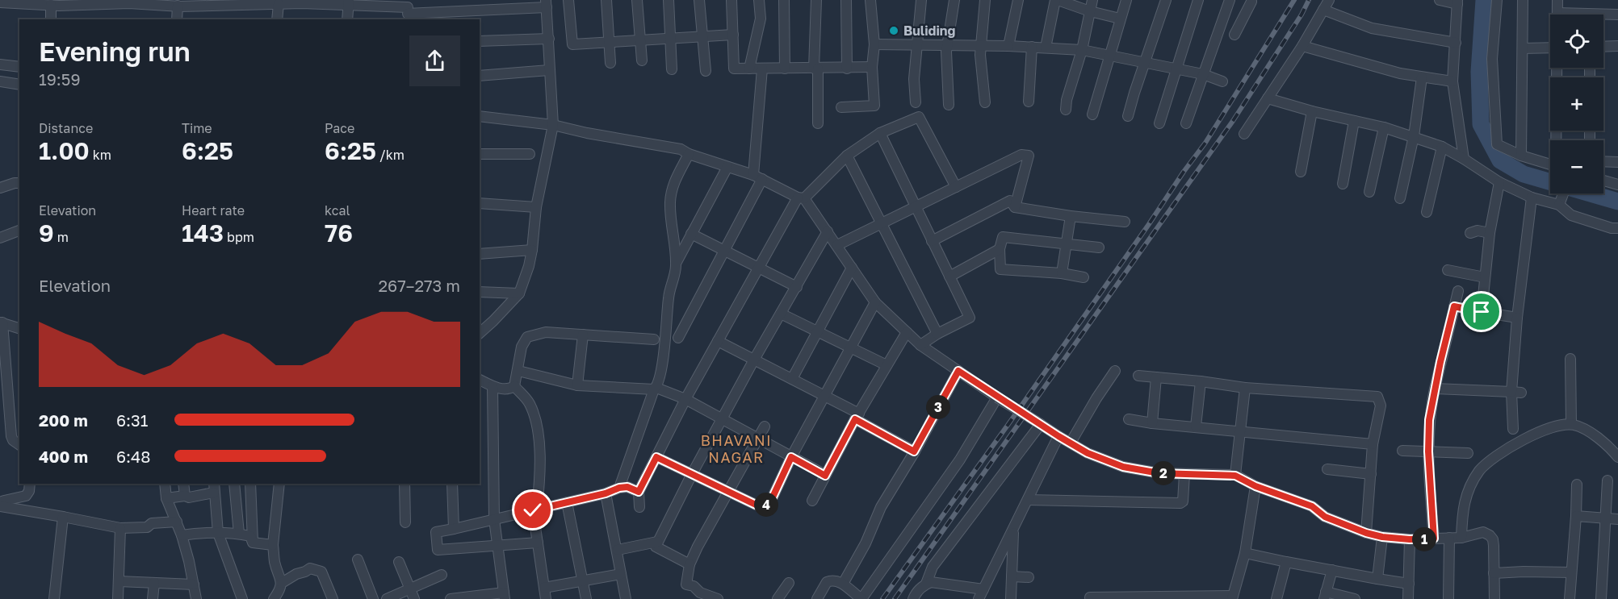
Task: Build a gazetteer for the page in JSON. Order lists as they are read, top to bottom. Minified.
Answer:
{"districts":["BHAVANI NAGAR"],"places":["Buliding"],"page":{"map_buttons":["+","−"],"heading":["Evening run","19:59"],"stats":[["Distance","1.00 km"],["Time","6:25"],["Pace","6:25 /km"],["Elevation","9 m"],["Heart rate","143 bpm"],["kcal","76"]],"chart":["Elevation","267–273 m"],"pins":["3","2","4","1"],"list":[{"name":"200 m","note":"6:31"},{"name":"400 m","note":"6:48"}]}}
